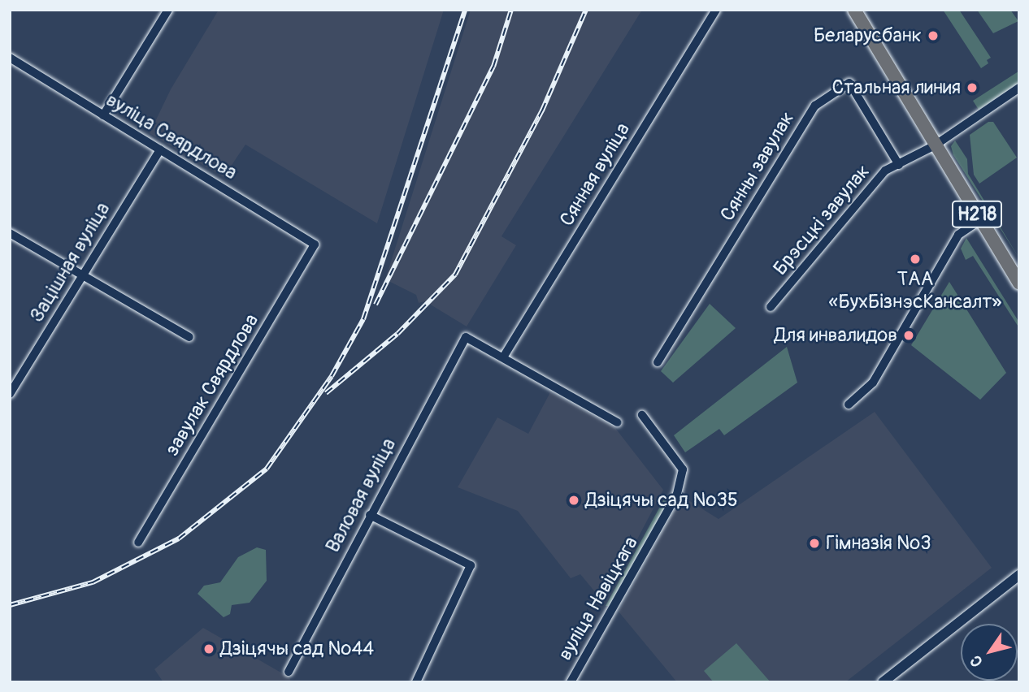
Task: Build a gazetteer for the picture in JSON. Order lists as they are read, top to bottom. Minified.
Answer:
{"streets":{"main road":["Н218"],"street":["вуліца Свярдлова","Сянны завулак","Сянная вуліца","Брэсцкі завулак","Зацішная вуліца","завулак Свярдлова","Валовая вуліца","вуліца Навіцкага"]},"crossings":[["вуліца Свярдлова","Зацішная вуліца"],["вуліца Свярдлова","завулак Свярдлова"],["Сянны завулак","Брэсцкі завулак"],["Сянная вуліца","Валовая вуліца"],["Н218","Брэсцкі завулак"]],"places":["Беларусбанк","Стальная линия","ТАА «БухБізнэсКансалт»","Для инвалидов","Дзіцячы сад №35","Гімназія №3","Дзіцячы сад №44"],"north":"bottom left"}
